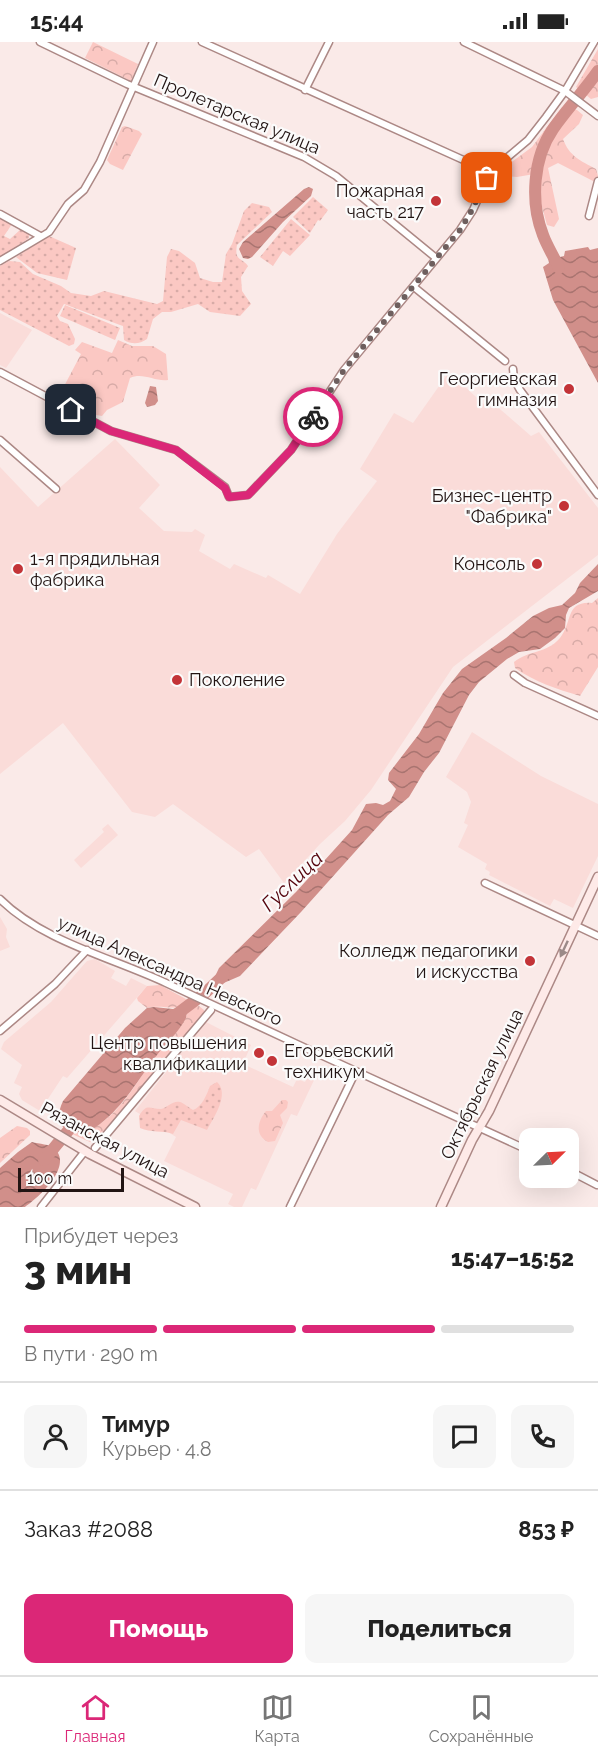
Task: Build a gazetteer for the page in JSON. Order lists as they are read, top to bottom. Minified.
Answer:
{"streets":{"street":["Пролетарская улица","улица Александра Невского","Октябрьская улица","Рязанская улица"]},"crossings":[["улица Александра Невского","Октябрьская улица"]],"one_way":["Октябрьская улица"],"water":["Гуслица"],"places":["Пожарная часть 217","Георгиевская гимназия","Бизнес-центр \"Фабрика\"","Консоль","1-я прядильная фабрика","Поколение","Колледж педагогики и искусства","Центр повышения квалификации","Егорьевский техникум"],"scale_bar":"100 m","north":"top right","page":{"status":"15:44","scale":"100 m","heading":["3 мин","Прибудет через","15:47–15:52"],"panel":["Тимур","Курьер · 4.8","Заказ #2088","853 ₽"],"bar":"В пути · 290 m","buttons":["Помощь","Поделиться"],"tabs":["Главная","Карта","Сохранённые"]}}
